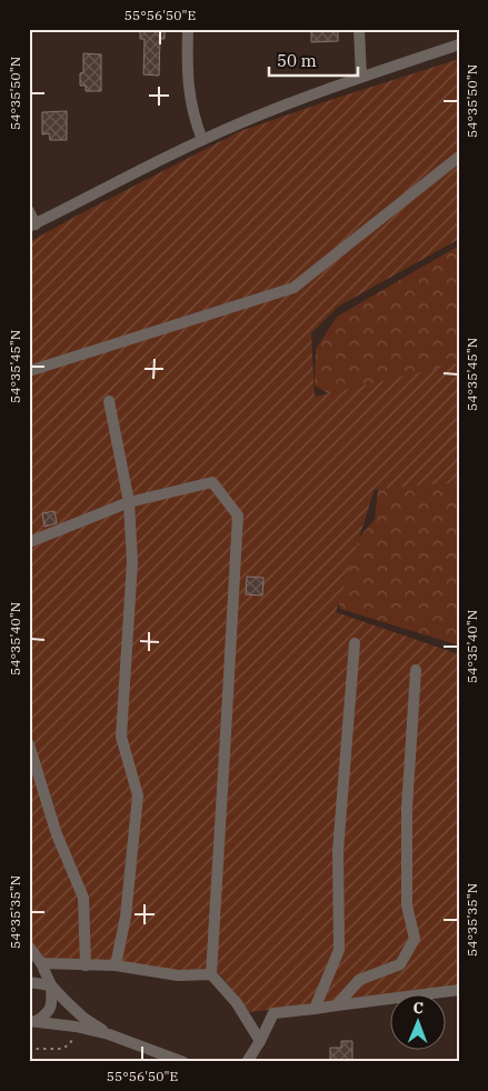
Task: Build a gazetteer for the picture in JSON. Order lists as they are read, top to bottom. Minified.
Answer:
{"scale_bar":"50 m","north":"top","coordinates":["55°56'50\"E","54°35'50\"N","54°35'45\"N","54°35'40\"N","54°35'35\"N"]}
